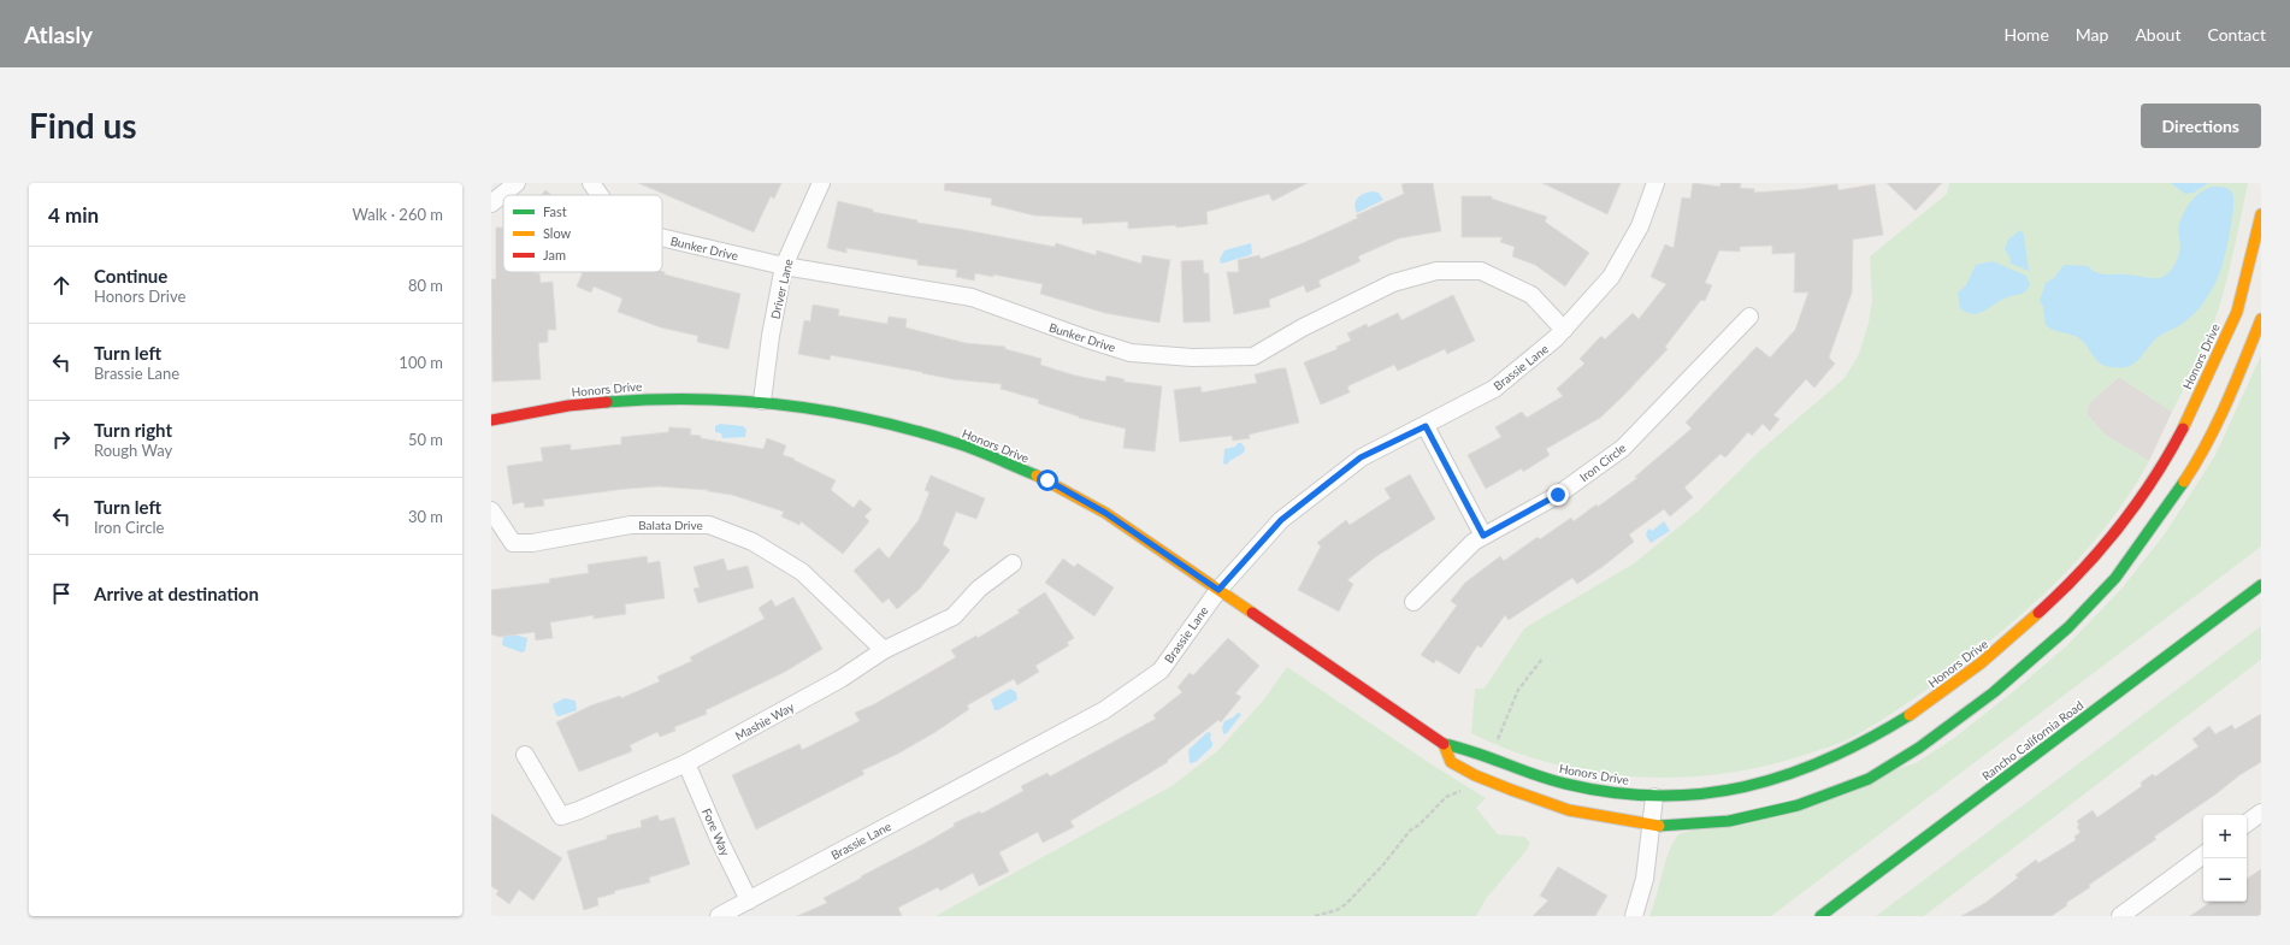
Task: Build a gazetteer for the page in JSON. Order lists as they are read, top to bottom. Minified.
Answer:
{"streets":{"street":["Bunker Drive","Driver Lane","Honors Drive","Brassie Lane","Iron Circle","Balata Drive","Mashie Way","Rancho California Road","Fore Way"]},"crossings":[["Bunker Drive","Driver Lane"],["Bunker Drive","Brassie Lane"],["Driver Lane","Honors Drive"],["Honors Drive","Brassie Lane"],["Brassie Lane","Fore Way"],["Balata Drive","Mashie Way"],["Mashie Way","Fore Way"]],"legend":["Fast","Slow","Jam"],"page":{"header":"Atlasly","nav":["Home","Map","About","Contact"],"buttons":"Directions","title":"Find us","heading":["4 min","Walk · 260 m"],"list":[["Continue","Honors Drive","80 m"],["Turn left","Brassie Lane","100 m"],["Turn right","Rough Way","50 m"],["Turn left","Iron Circle","30 m"],"Arrive at destination"],"map_buttons":["+","−"]}}
